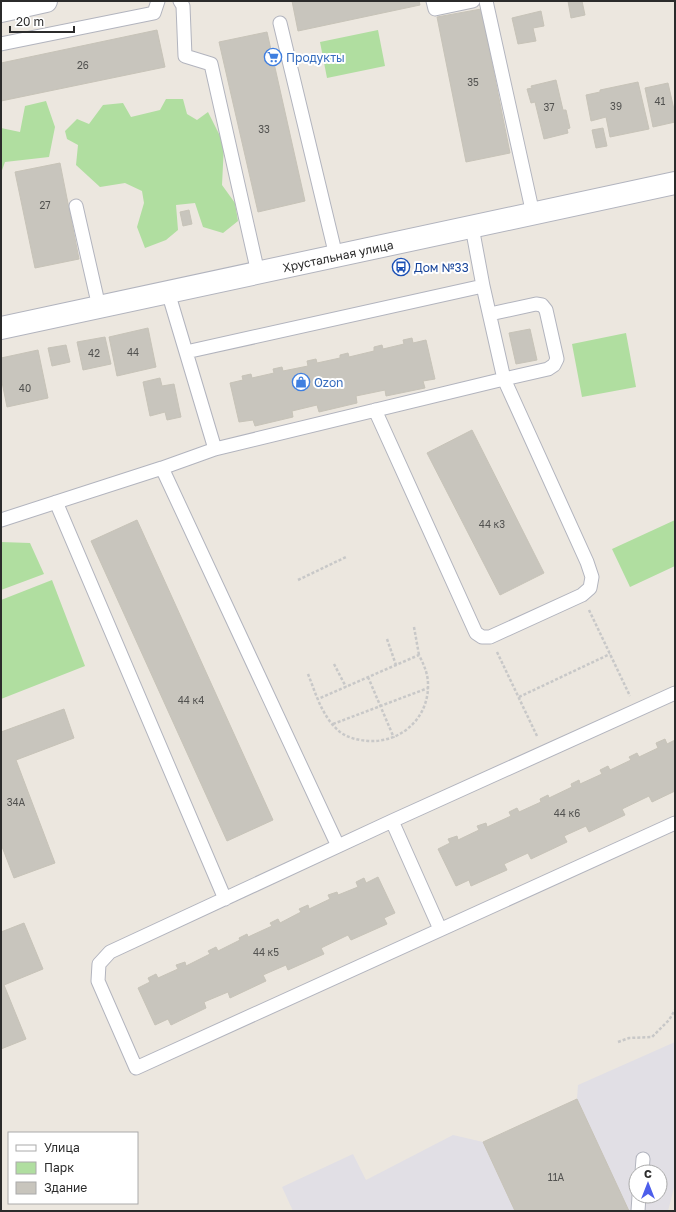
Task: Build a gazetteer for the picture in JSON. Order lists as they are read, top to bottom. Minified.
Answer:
{"streets":{"main road":["Хрустальная улица"]},"places":{"supermarket":["Продукты"],"bus stop":["Дом №33"],"shop":["Ozon"]},"house_numbers":["26","35","41","39","37","33","27","44","42","40","44 к3","44 к4","34А","44 к6","44 к5","11А"],"legend":["Улица","Парк","Здание"],"scale_bar":"20 m","north":"top"}
